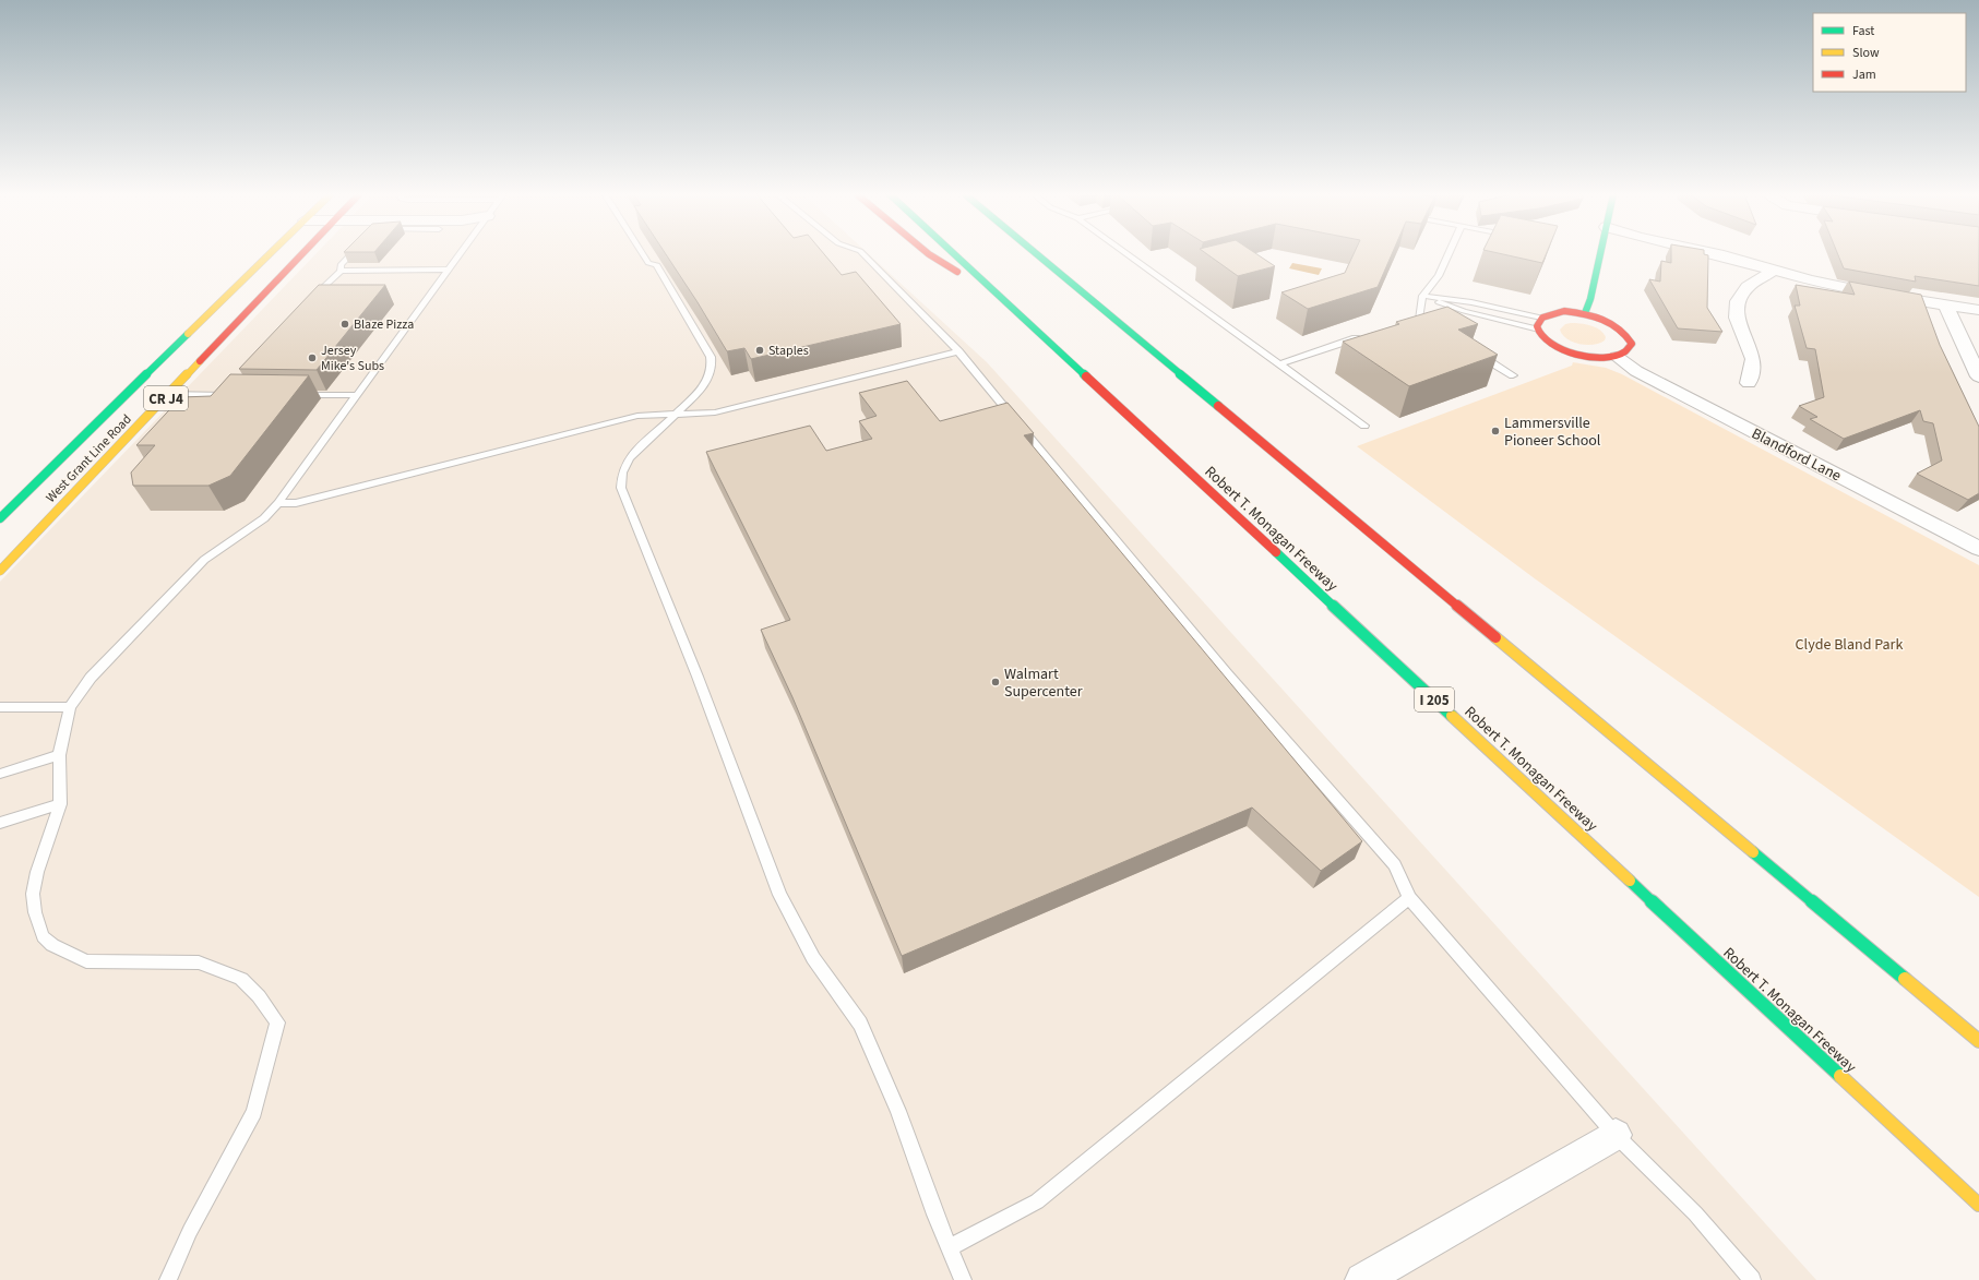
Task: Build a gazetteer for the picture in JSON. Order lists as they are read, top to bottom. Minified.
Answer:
{"streets":{"main road":["CR J4","West Grant Line Road","Robert T. Monagan Freeway","I 205"],"street":["Blandford Lane"]},"parks":["Clyde Bland Park"],"places":["Blaze Pizza","Staples","Jersey Mike's Subs","Lammersville Pioneer School","Walmart Supercenter"],"legend":["Fast","Slow","Jam"]}
